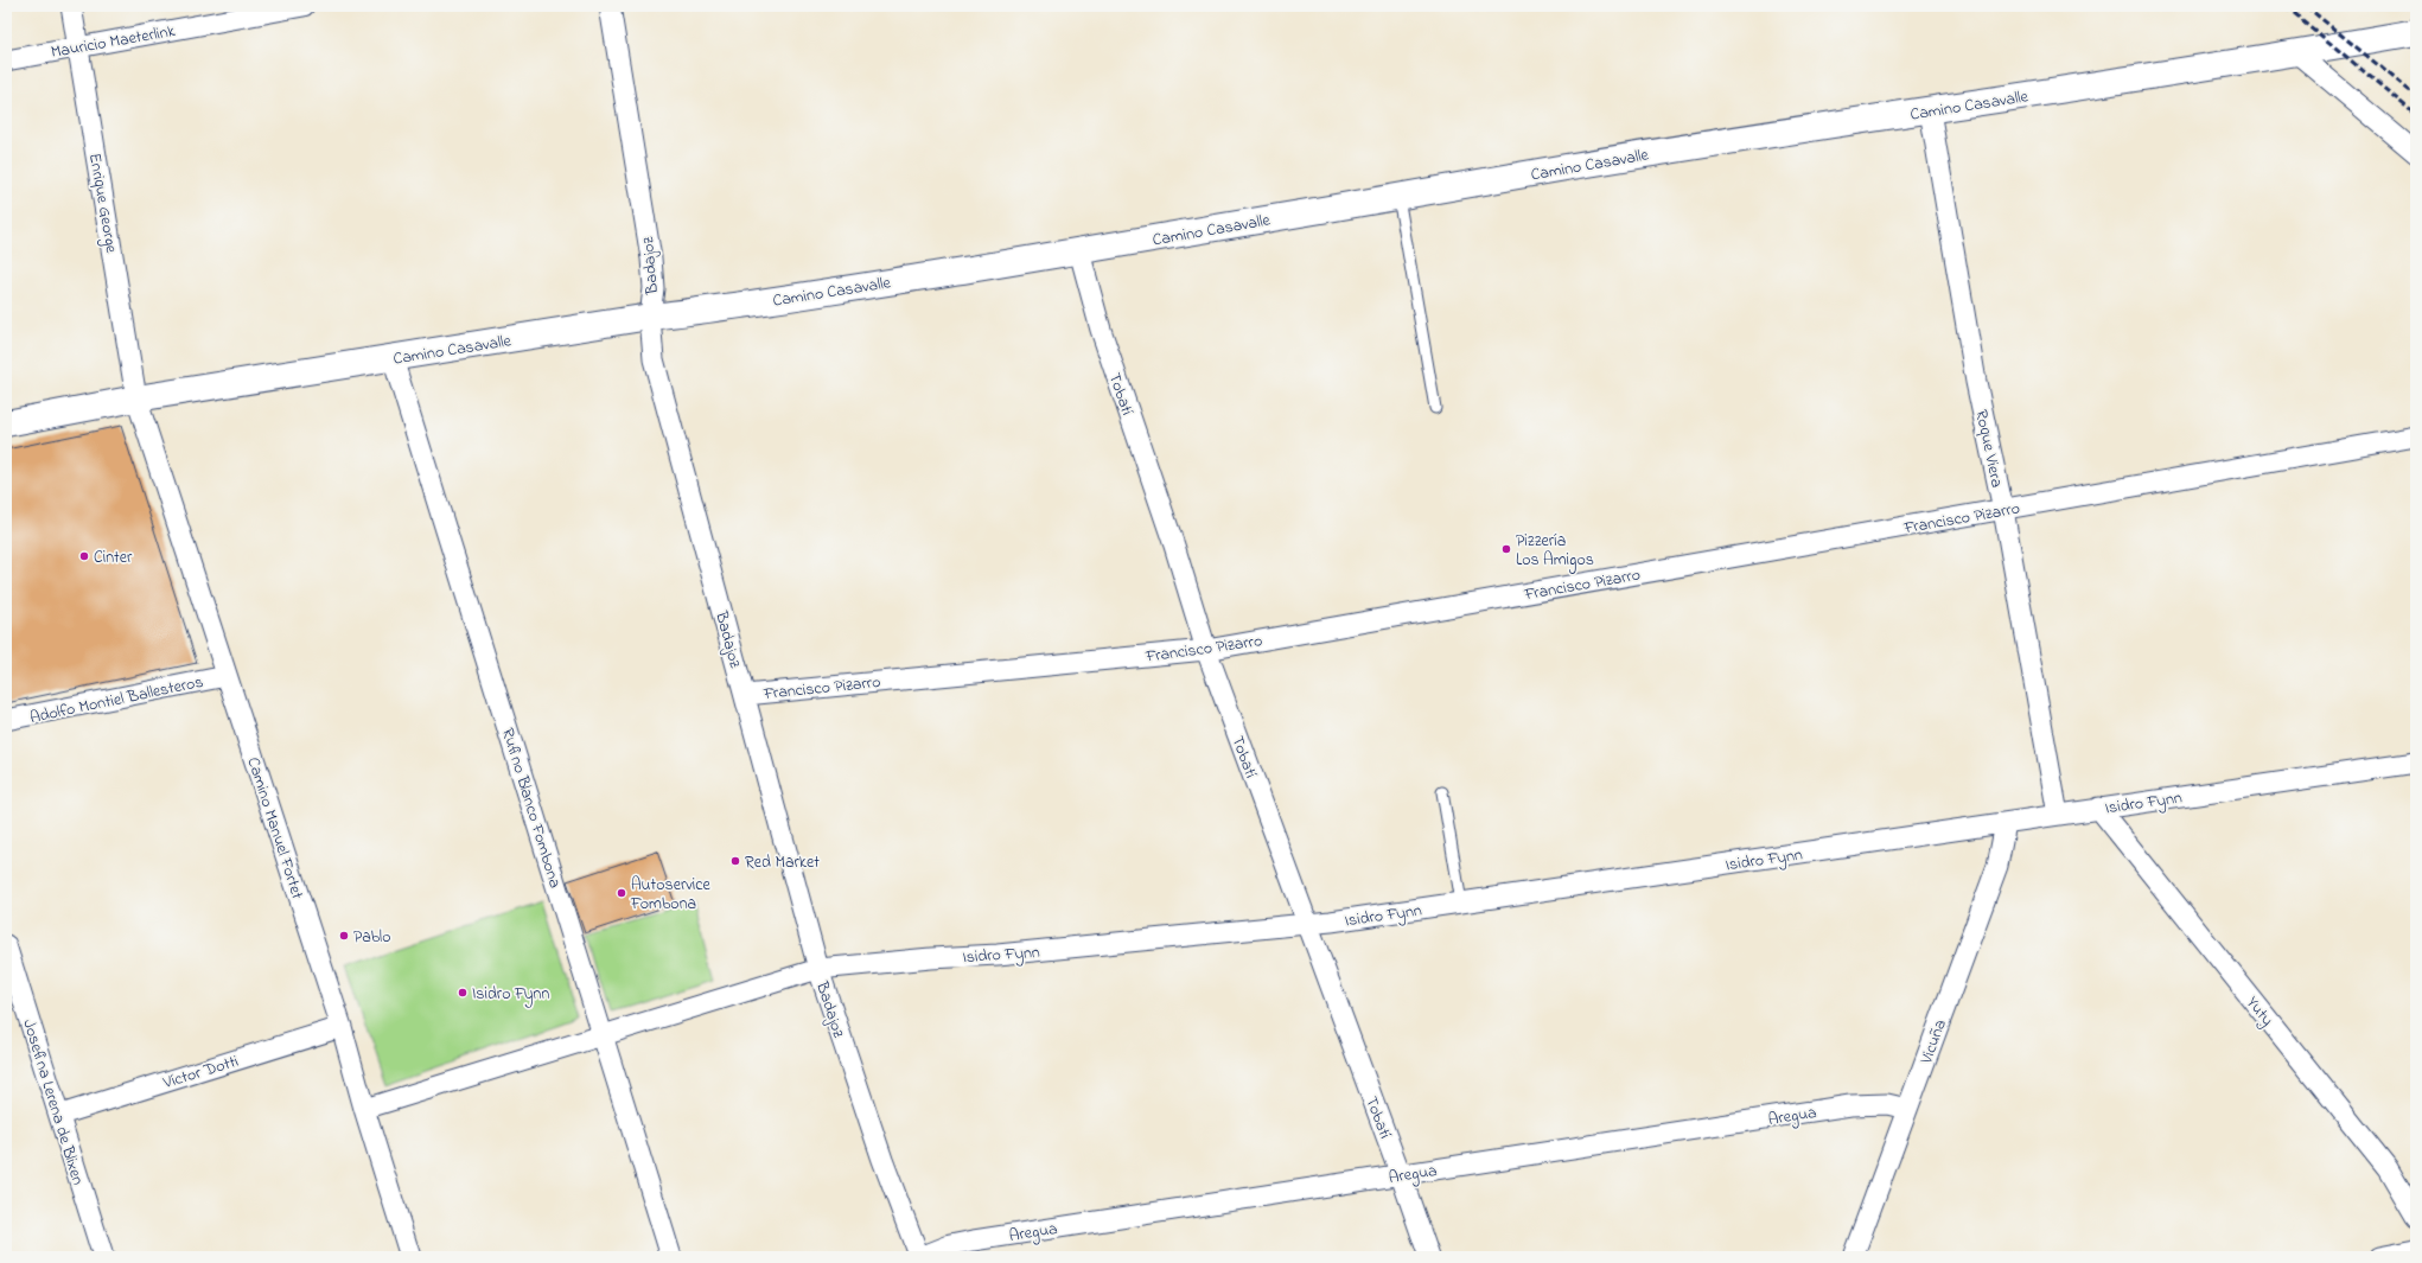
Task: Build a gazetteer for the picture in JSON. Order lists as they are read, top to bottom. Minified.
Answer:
{"streets":{"street":["Mauricio Maeterlink","Camino Casavalle","Enrique George","Badajoz","Tobatí","Roque Viera","Francisco Pizarro","Adolfo Montiel Ballesteros","Isidro Fynn","Rufino Blanco Fombona","Camino Manuel Fortet","Yuty","Vicuña","Víctor Dotti","Josefina Lerena de Blixen","Aregua"]},"crossings":[["Mauricio Maeterlink","Enrique George"],["Camino Casavalle","Enrique George"],["Camino Casavalle","Badajoz"],["Camino Casavalle","Tobatí"],["Camino Casavalle","Roque Viera"],["Camino Casavalle","Rufino Blanco Fombona"],["Camino Casavalle","Camino Manuel Fortet"],["Enrique George","Camino Manuel Fortet"],["Badajoz","Francisco Pizarro"],["Badajoz","Isidro Fynn"],["Badajoz","Aregua"],["Tobatí","Francisco Pizarro"],["Tobatí","Isidro Fynn"],["Tobatí","Aregua"],["Roque Viera","Francisco Pizarro"],["Roque Viera","Isidro Fynn"],["Adolfo Montiel Ballesteros","Camino Manuel Fortet"],["Isidro Fynn","Rufino Blanco Fombona"],["Isidro Fynn","Camino Manuel Fortet"],["Isidro Fynn","Yuty"],["Isidro Fynn","Vicuña"],["Camino Manuel Fortet","Víctor Dotti"],["Vicuña","Aregua"],["Víctor Dotti","Josefina Lerena de Blixen"]],"places":["Pizzería Los Amigos","Cinter","Red Market","Autoservice Fombona","Pablo","Isidro Fynn"]}
